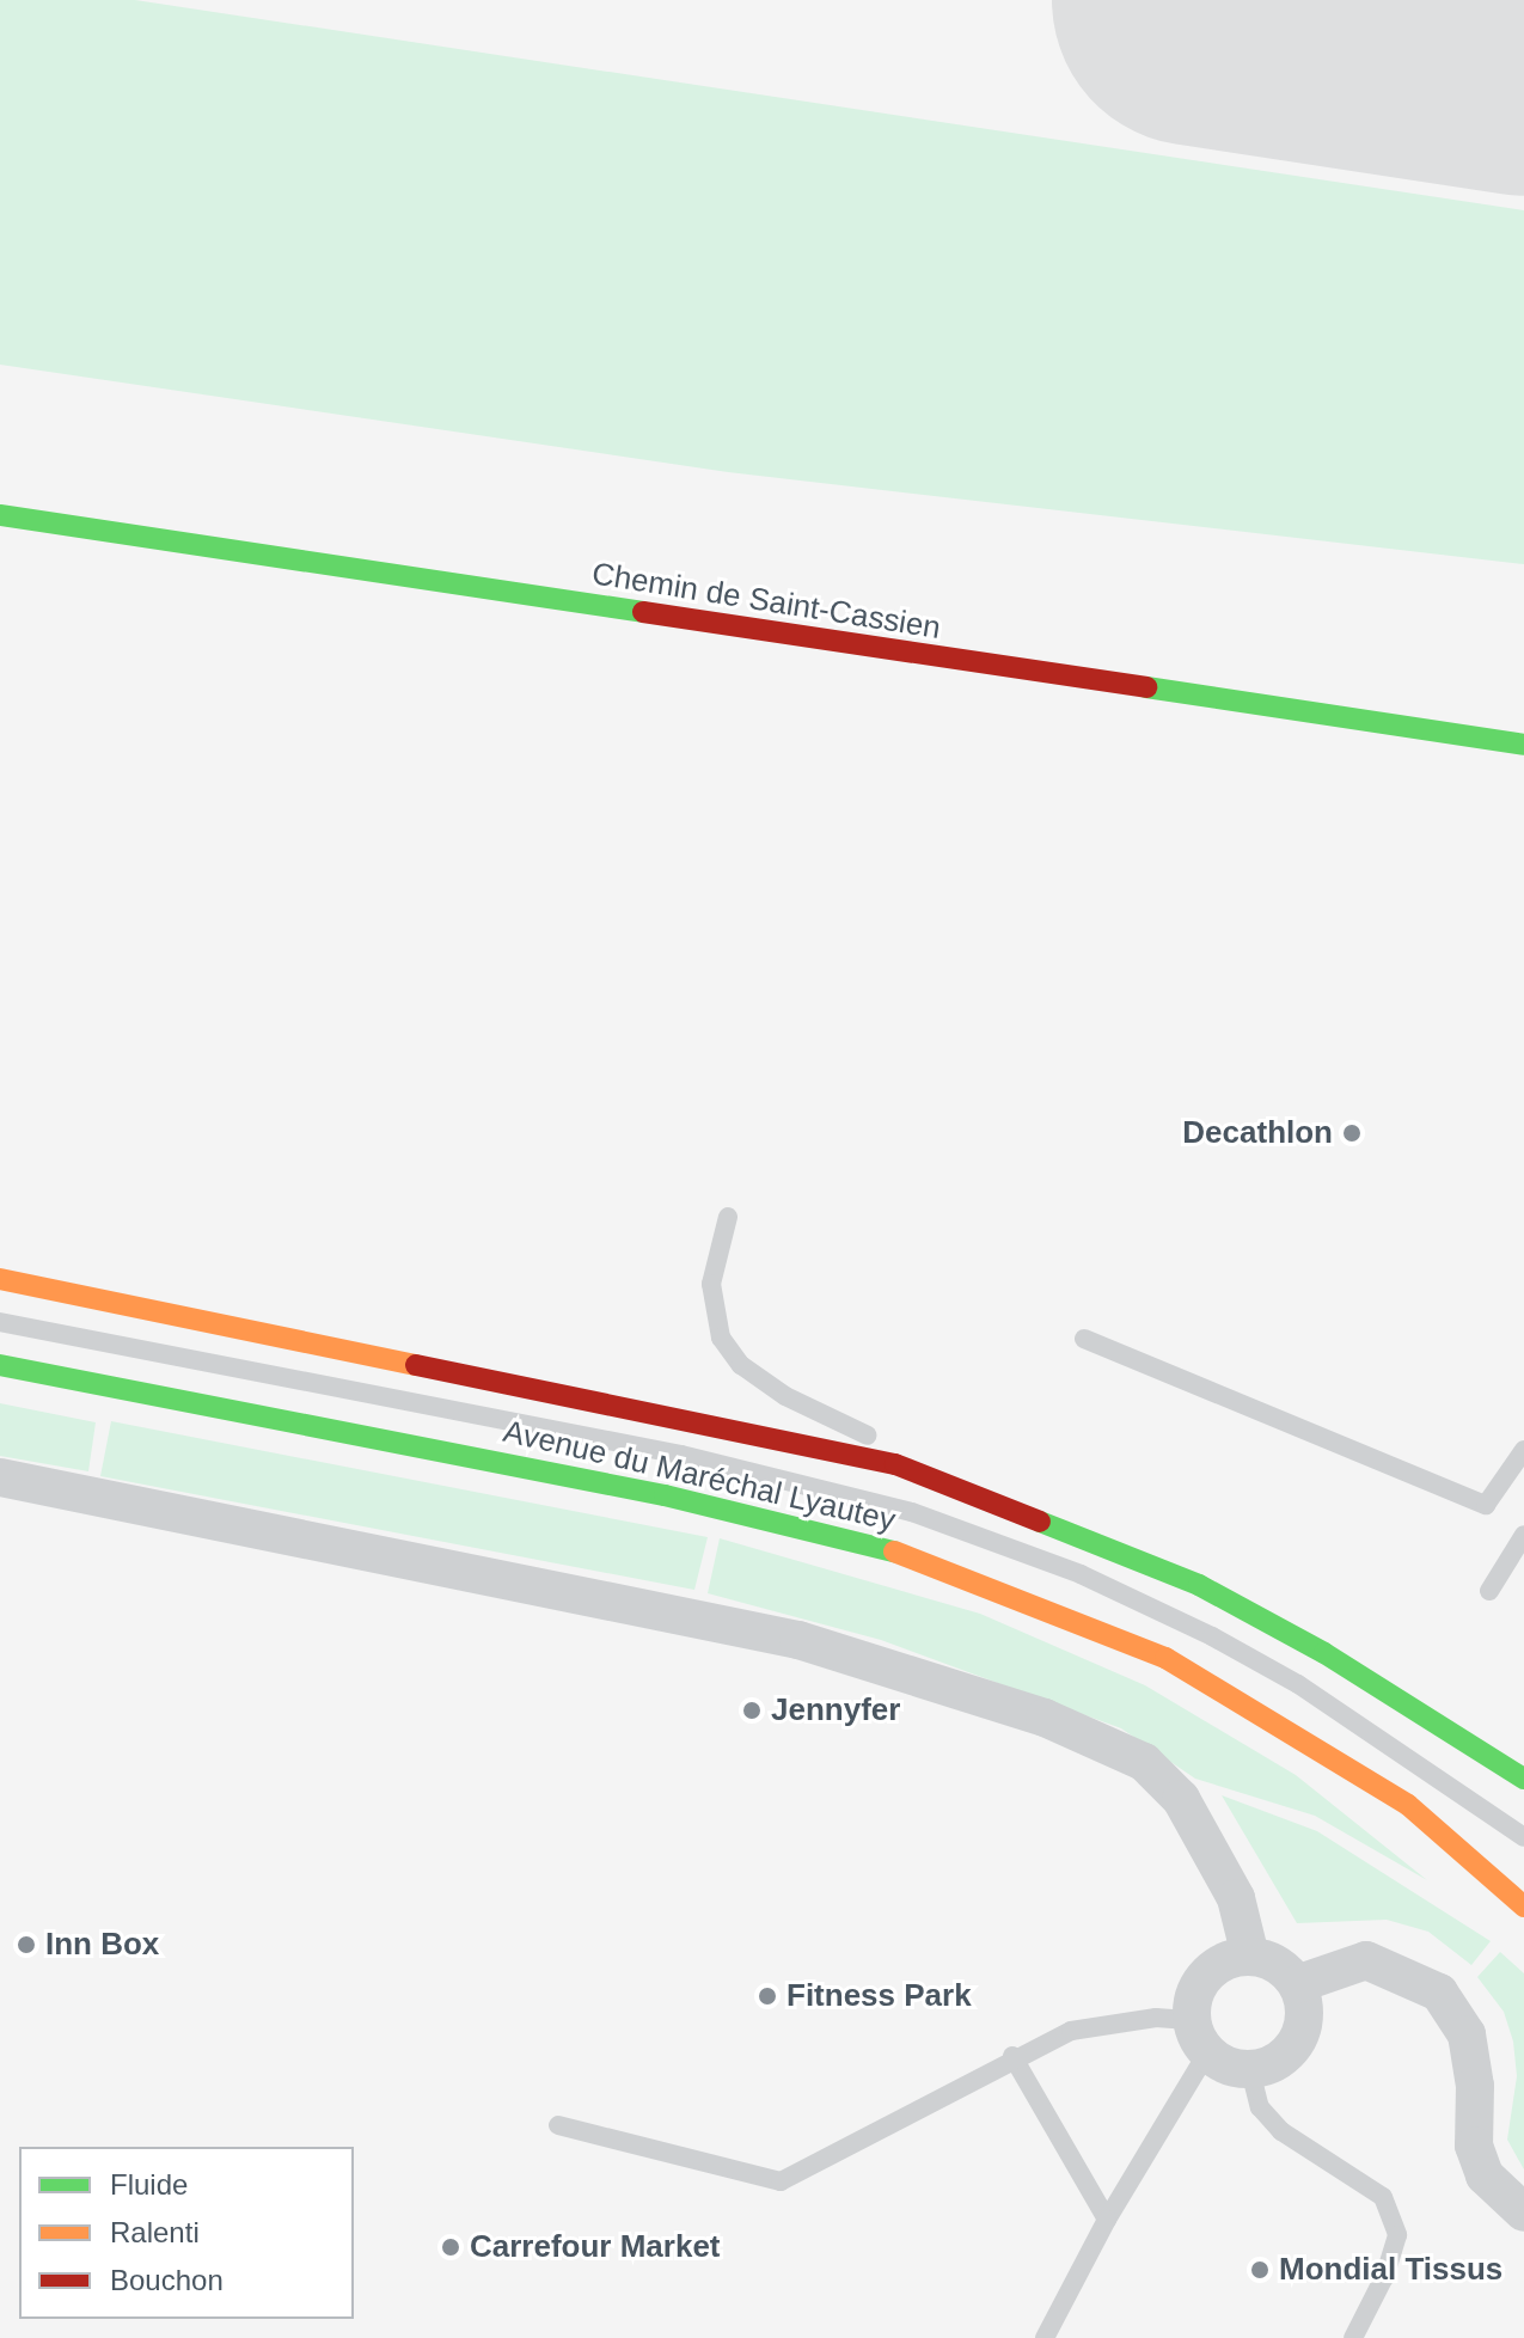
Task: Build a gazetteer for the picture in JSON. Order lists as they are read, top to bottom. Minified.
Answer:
{"streets":{"main road":["Chemin de Saint-Cassien","Avenue du Maréchal Lyautey"]},"places":["Decathlon","Jennyfer","Inn Box","Fitness Park","Carrefour Market","Mondial Tissus"],"legend":["Fluide","Ralenti","Bouchon"]}
